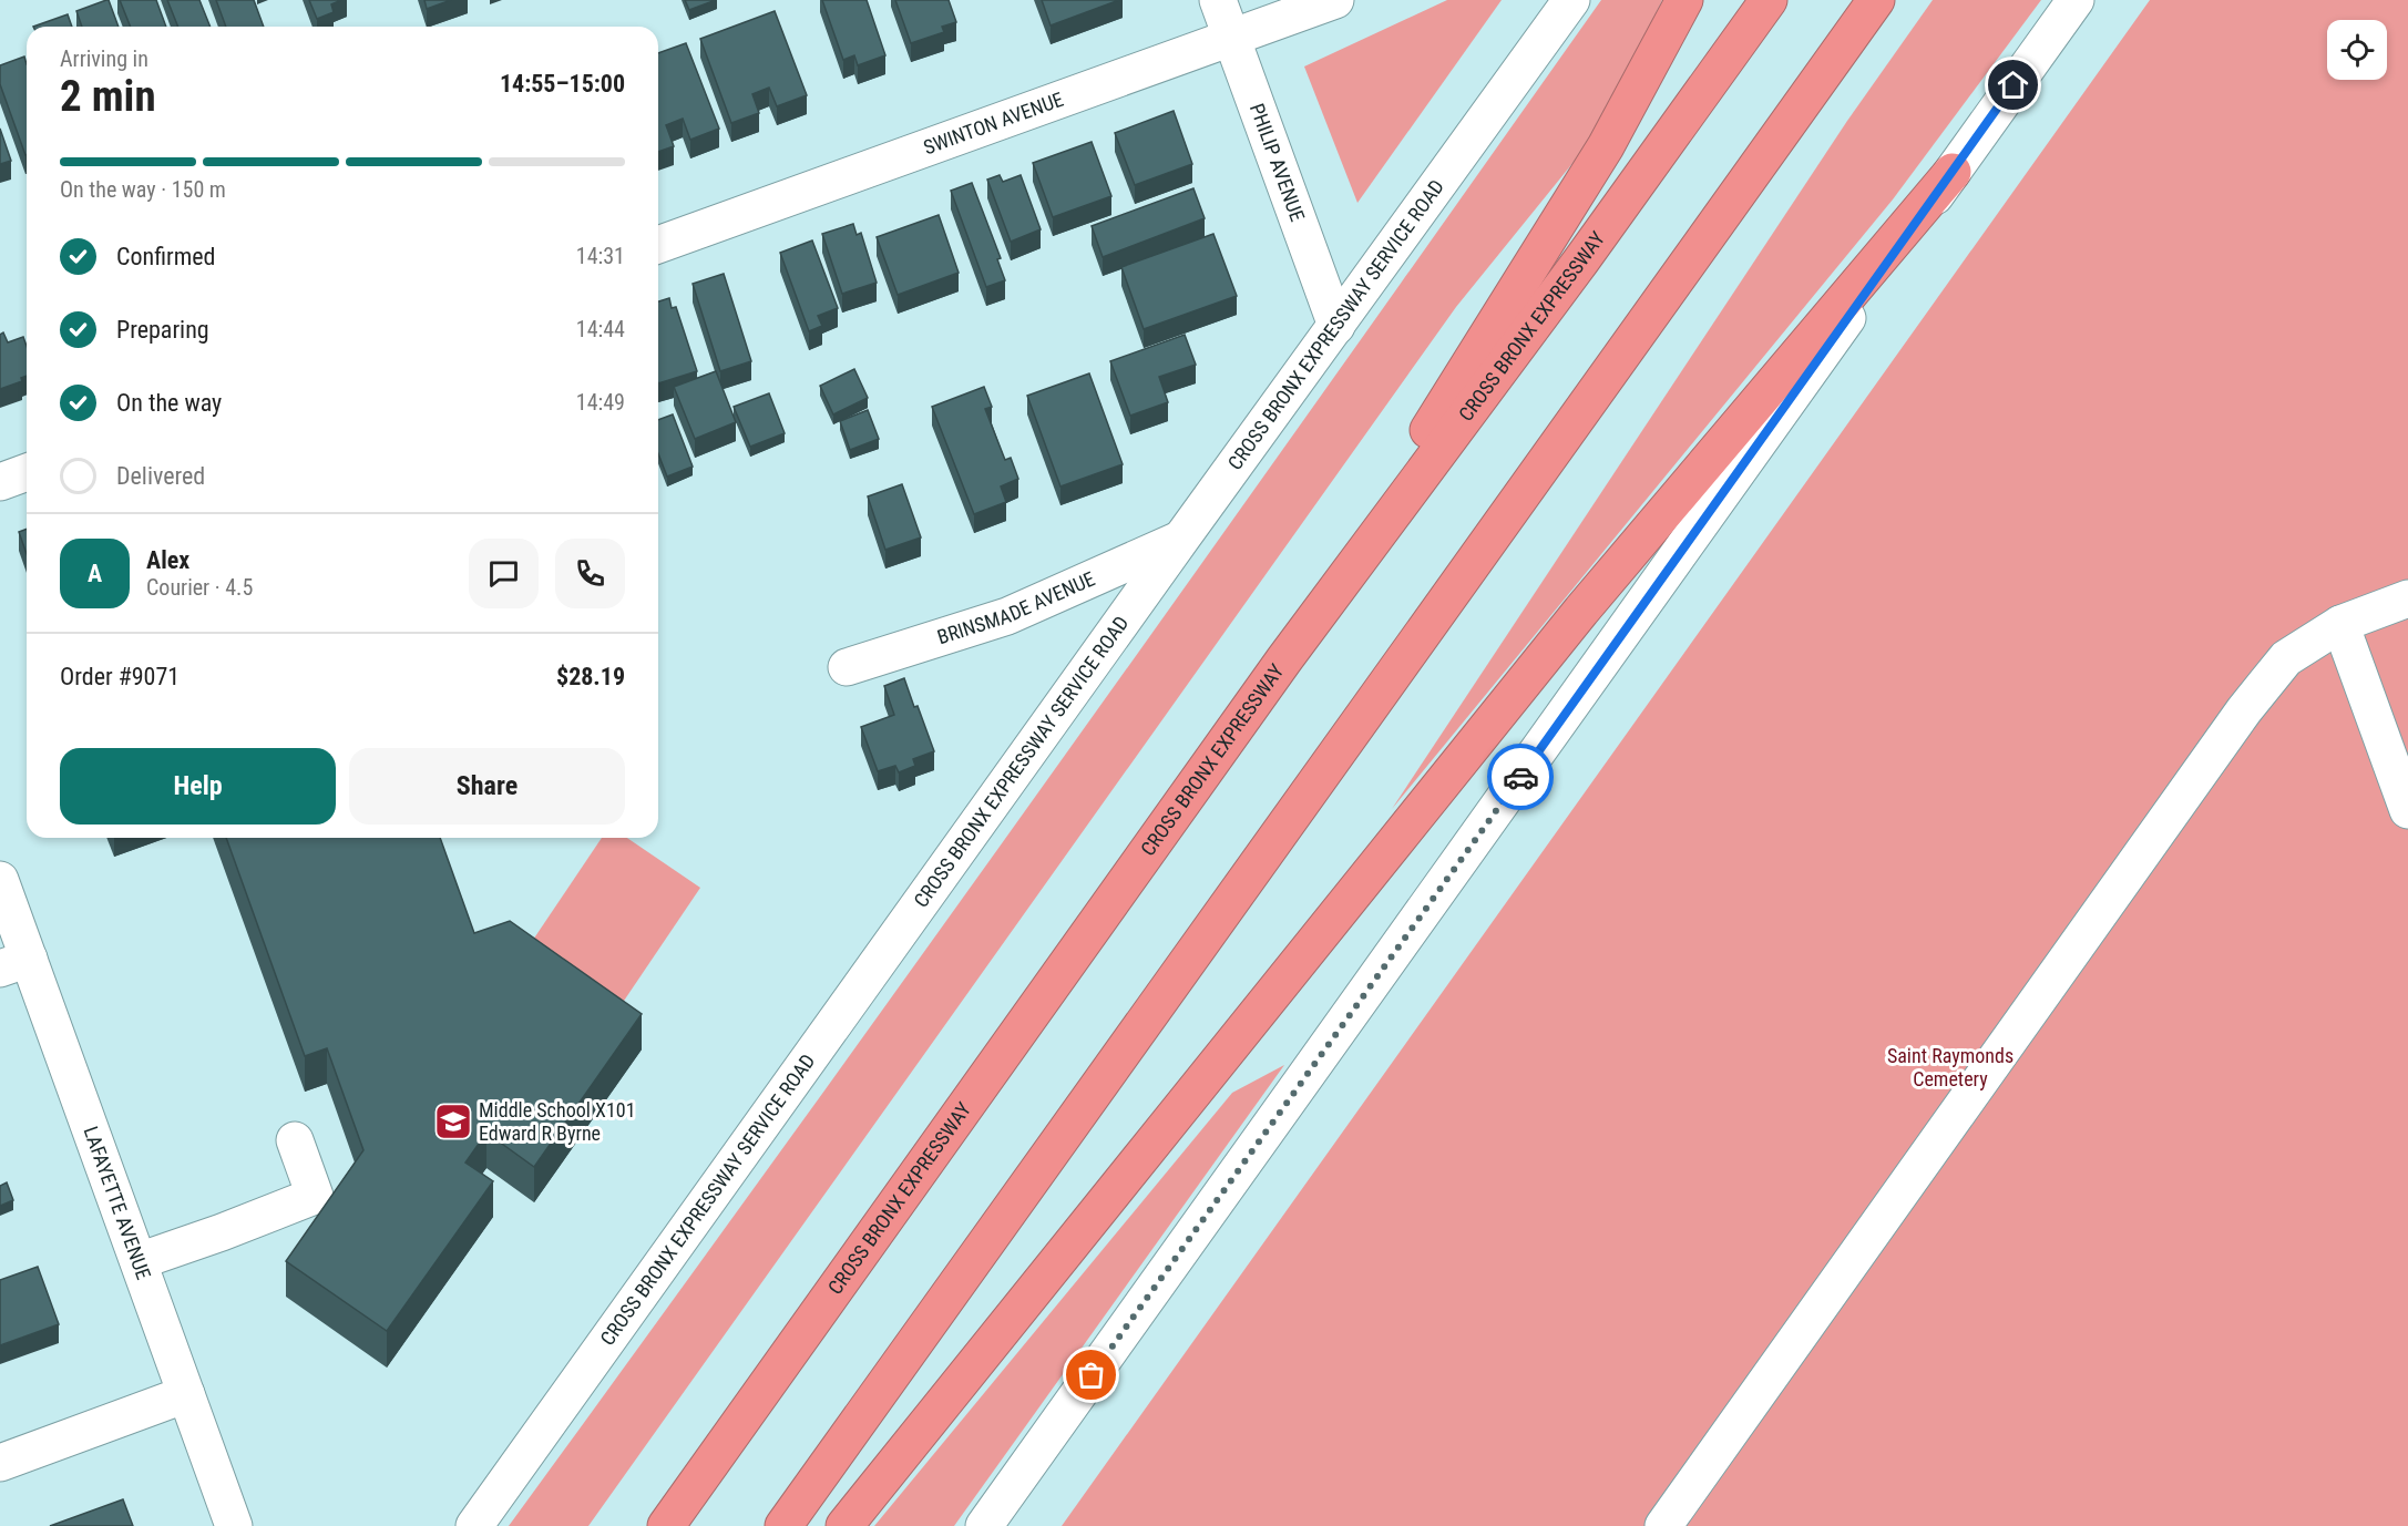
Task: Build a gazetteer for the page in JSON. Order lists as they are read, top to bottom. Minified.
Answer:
{"streets":{"highway":["CROSS BRONX EXPRESSWAY"],"street":["SWINTON AVENUE","PHILIP AVENUE","CROSS BRONX EXPRESSWAY SERVICE ROAD","BRINSMADE AVENUE","LAFAYETTE AVENUE"]},"crossings":[["SWINTON AVENUE","PHILIP AVENUE"],["PHILIP AVENUE","CROSS BRONX EXPRESSWAY SERVICE ROAD"],["CROSS BRONX EXPRESSWAY SERVICE ROAD","BRINSMADE AVENUE"]],"parks":["Saint Raymonds Cemetery"],"places":{"school or university":["Middle School X101 Edward R Byrne"]},"page":{"heading":["2 min","Arriving in","14:55–15:00"],"panel":["Alex","Courier · 4.5","Order #9071","$28.19"],"bar":"On the way · 150 m","list":[["Confirmed","14:31"],["Preparing","14:44"],["On the way","14:49"],"Delivered"],"round":"A","buttons":["Help","Share"]}}
